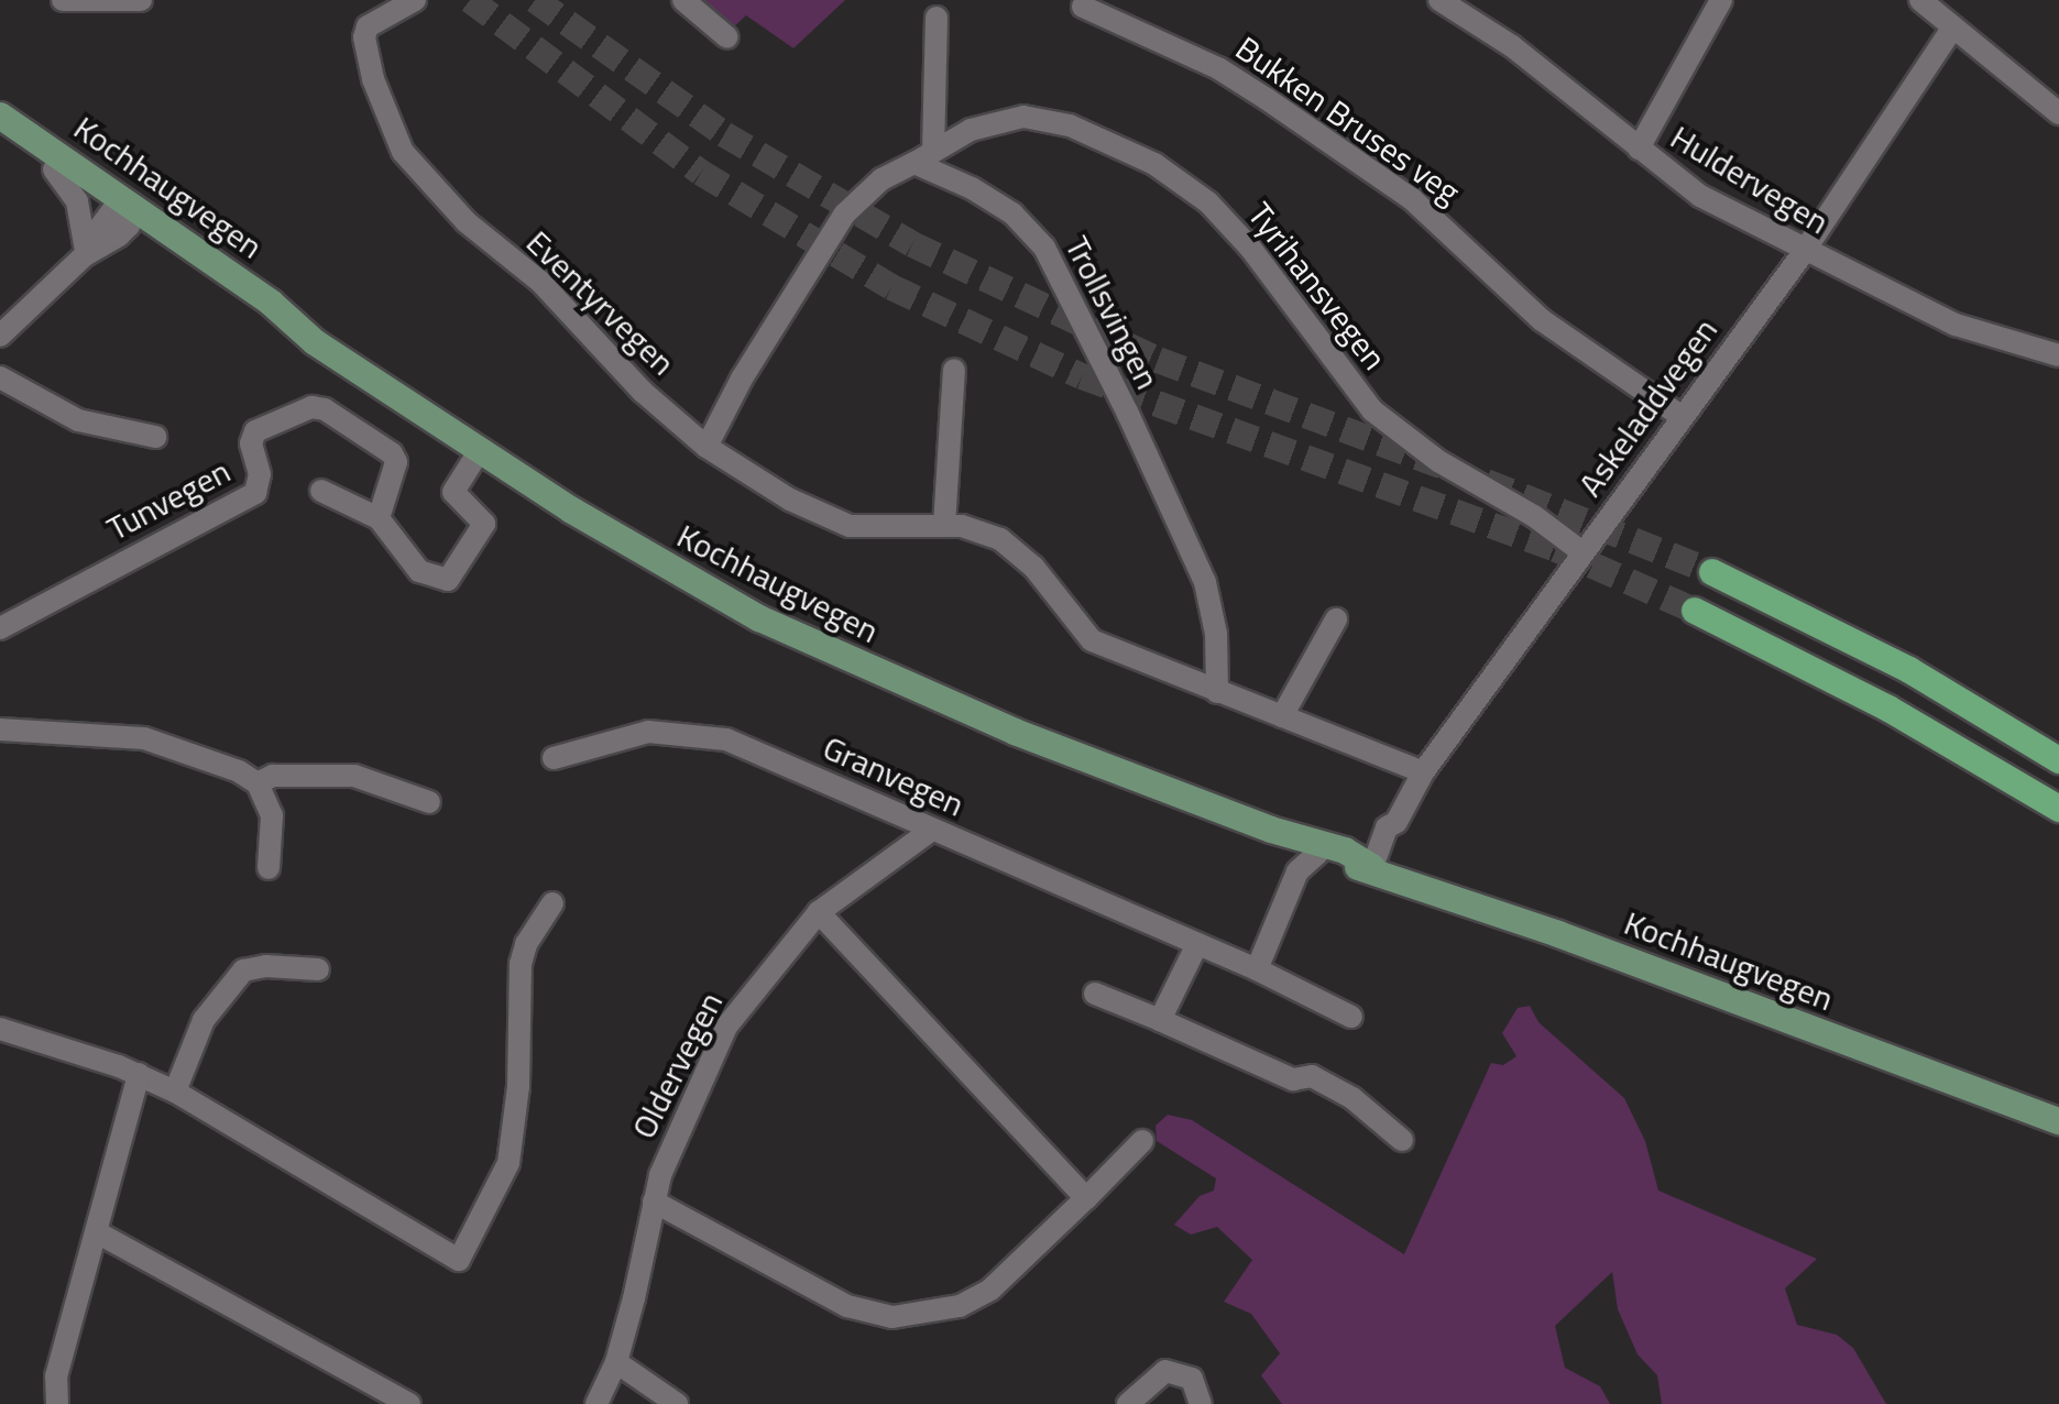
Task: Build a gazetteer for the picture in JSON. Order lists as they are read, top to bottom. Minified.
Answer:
{"streets":{"main road":["Kochhaugvegen"],"street":["Bukken Bruses veg","Huldervegen","Tyrihansvegen","Eventyrvegen","Trollsvingen","Askeladdvegen","Tunvegen","Granvegen","Oldervegen"]},"crossings":[["Bukken Bruses veg","Askeladdvegen"],["Huldervegen","Askeladdvegen"],["Kochhaugvegen","Askeladdvegen"],["Tyrihansvegen","Trollsvingen"],["Tyrihansvegen","Askeladdvegen"],["Eventyrvegen","Trollsvingen"],["Eventyrvegen","Askeladdvegen"],["Granvegen","Oldervegen"]]}
